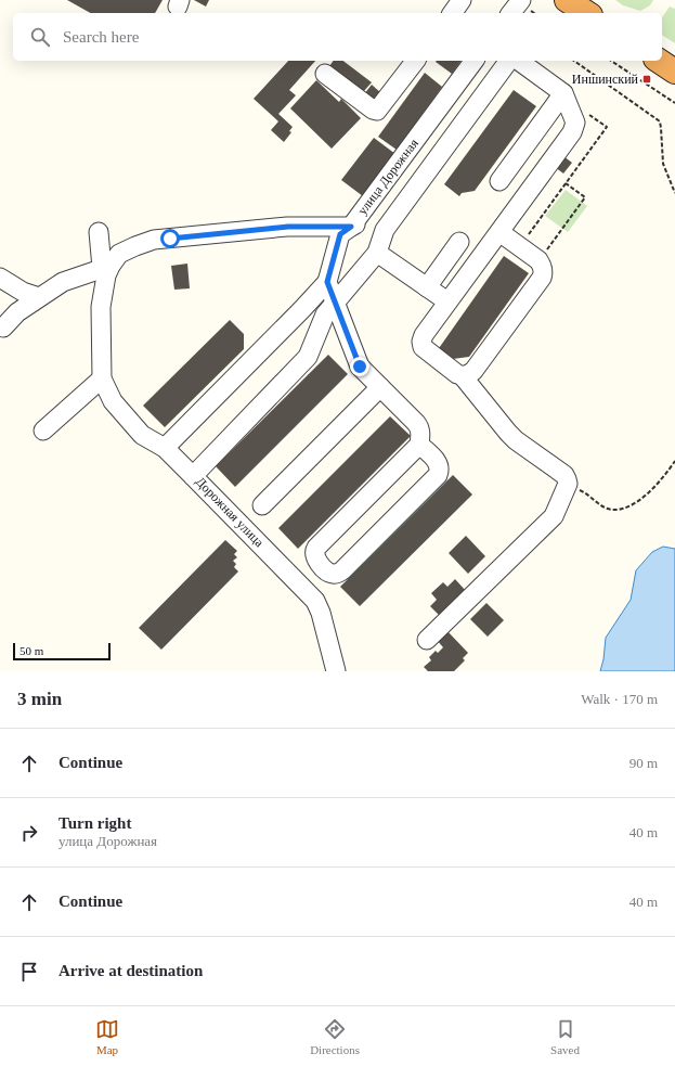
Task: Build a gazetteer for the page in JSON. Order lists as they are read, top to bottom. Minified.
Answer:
{"streets":{"street":["улица Дорожная","Дорожная улица"]},"places":{"transit":["Иншинский"]},"scale_bar":"50 m","page":{"search":"Search here","scale":"50 m","heading":["3 min","Walk · 170 m"],"list":[["Continue","90 m"],["Turn right","улица Дорожная","40 m"],["Continue","40 m"],"Arrive at destination"],"nav":["Map","Directions","Saved"]}}
